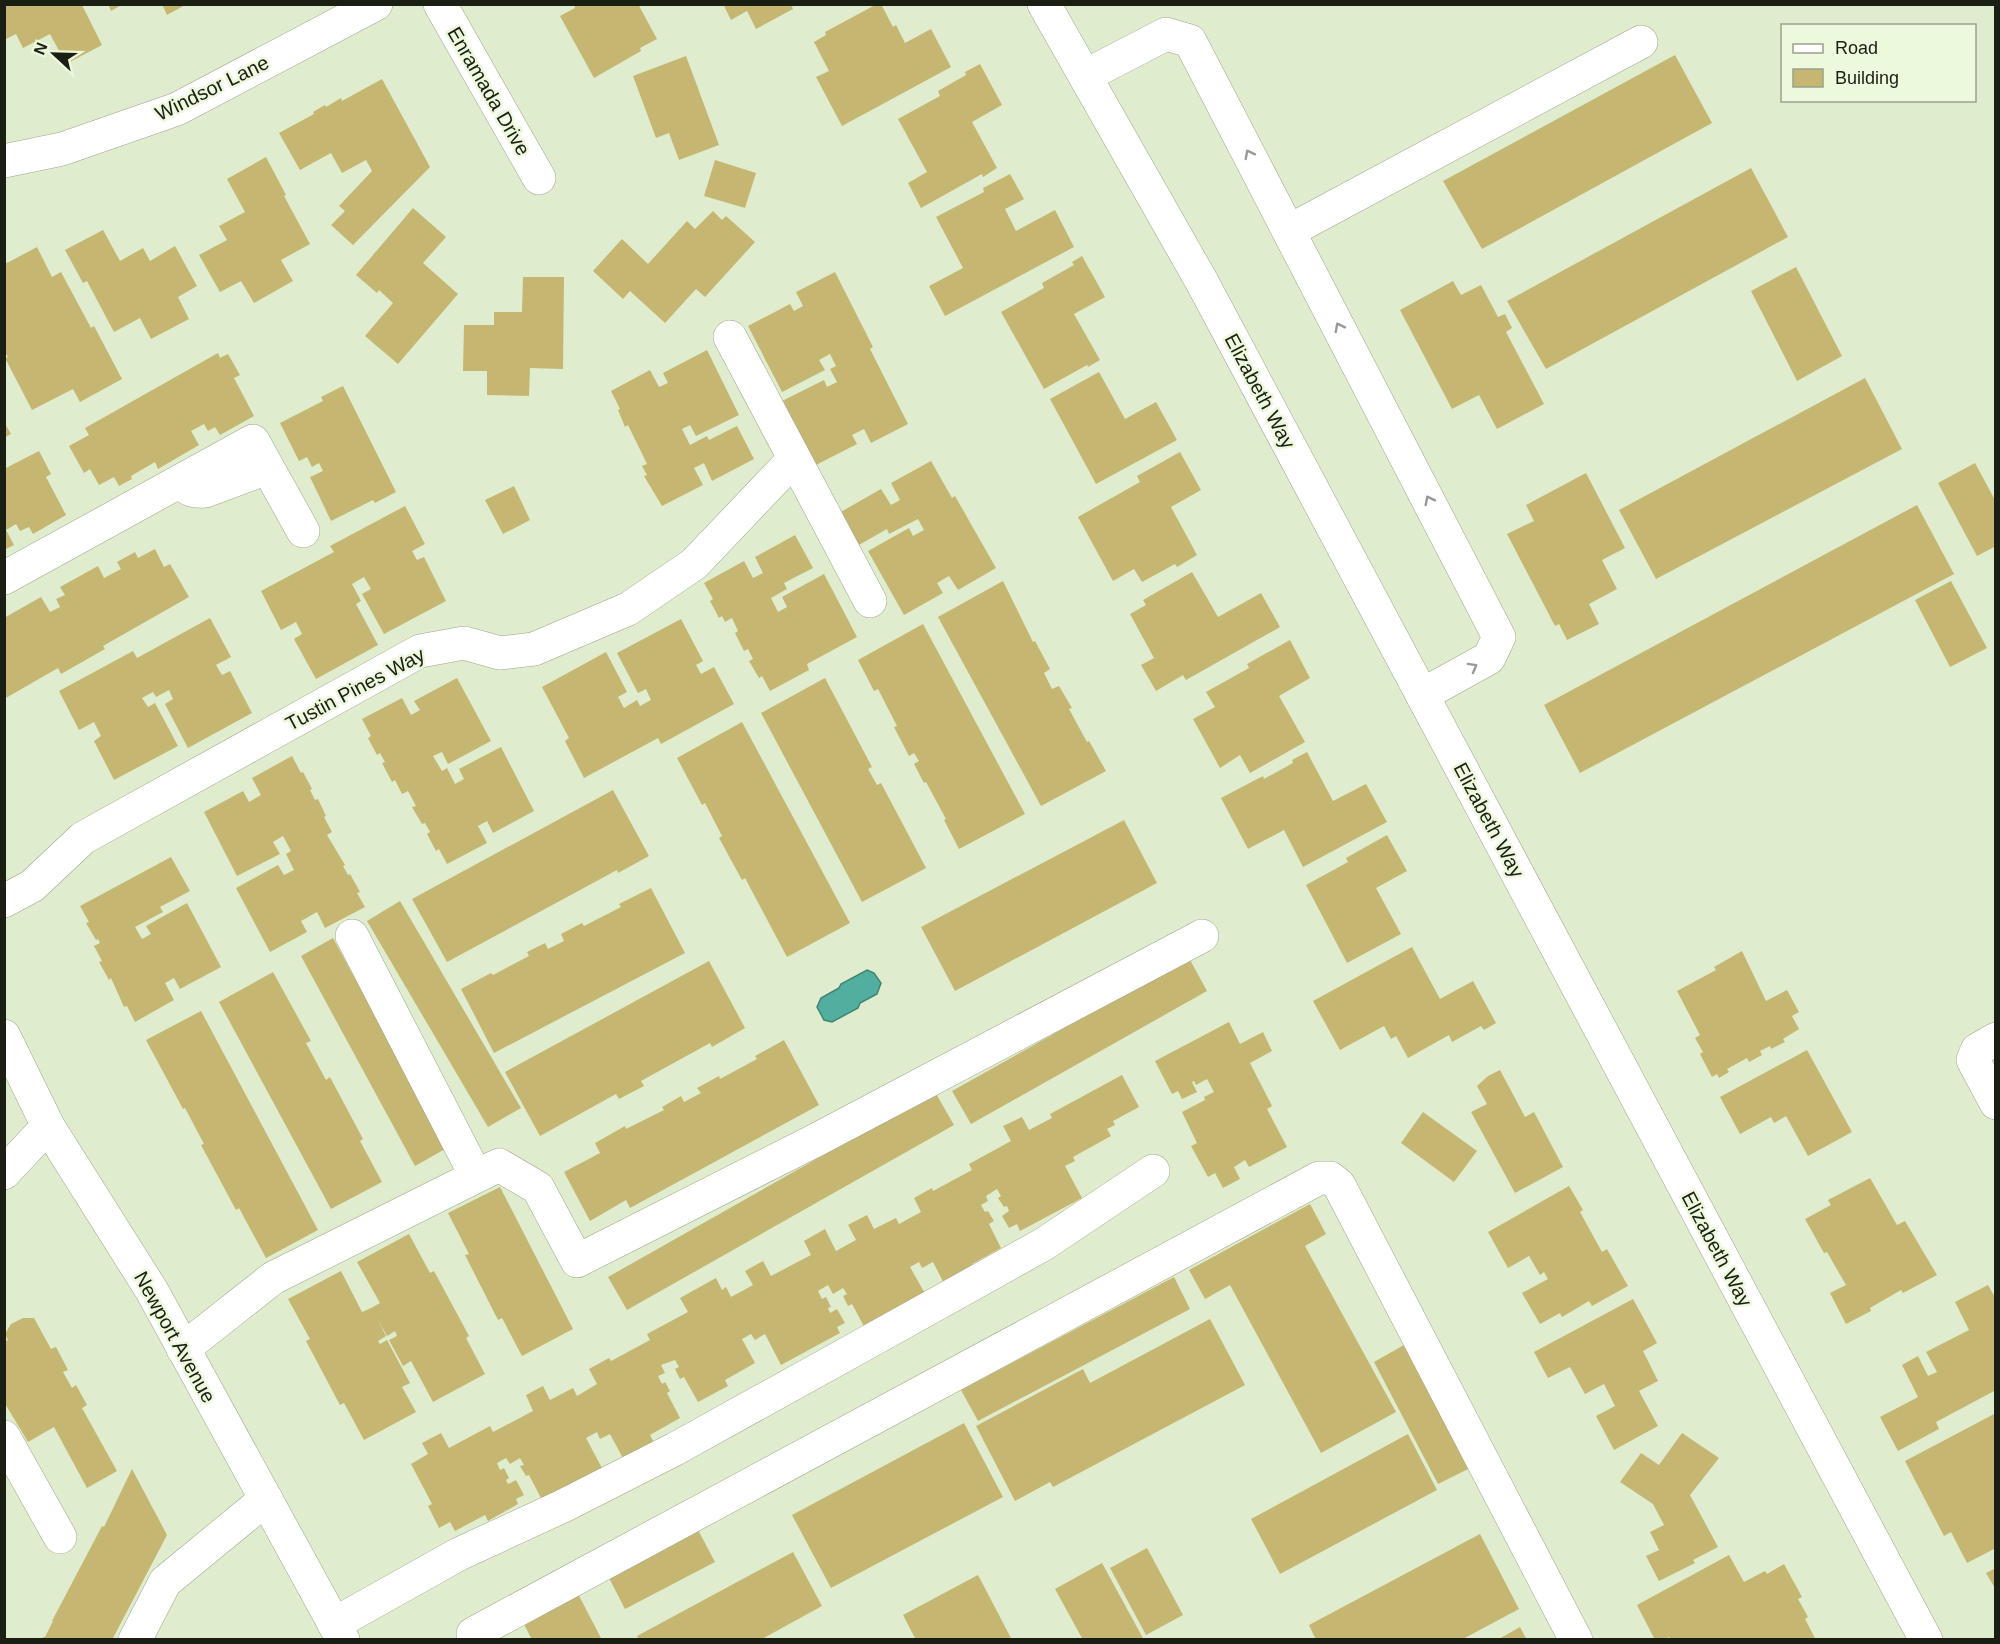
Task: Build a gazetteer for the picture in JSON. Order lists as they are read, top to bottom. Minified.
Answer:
{"streets":{"street":["Windsor Lane","Enramada Drive","Elizabeth Way","Tustin Pines Way","Newport Avenue"]},"legend":["Road","Building"],"north":"left"}
